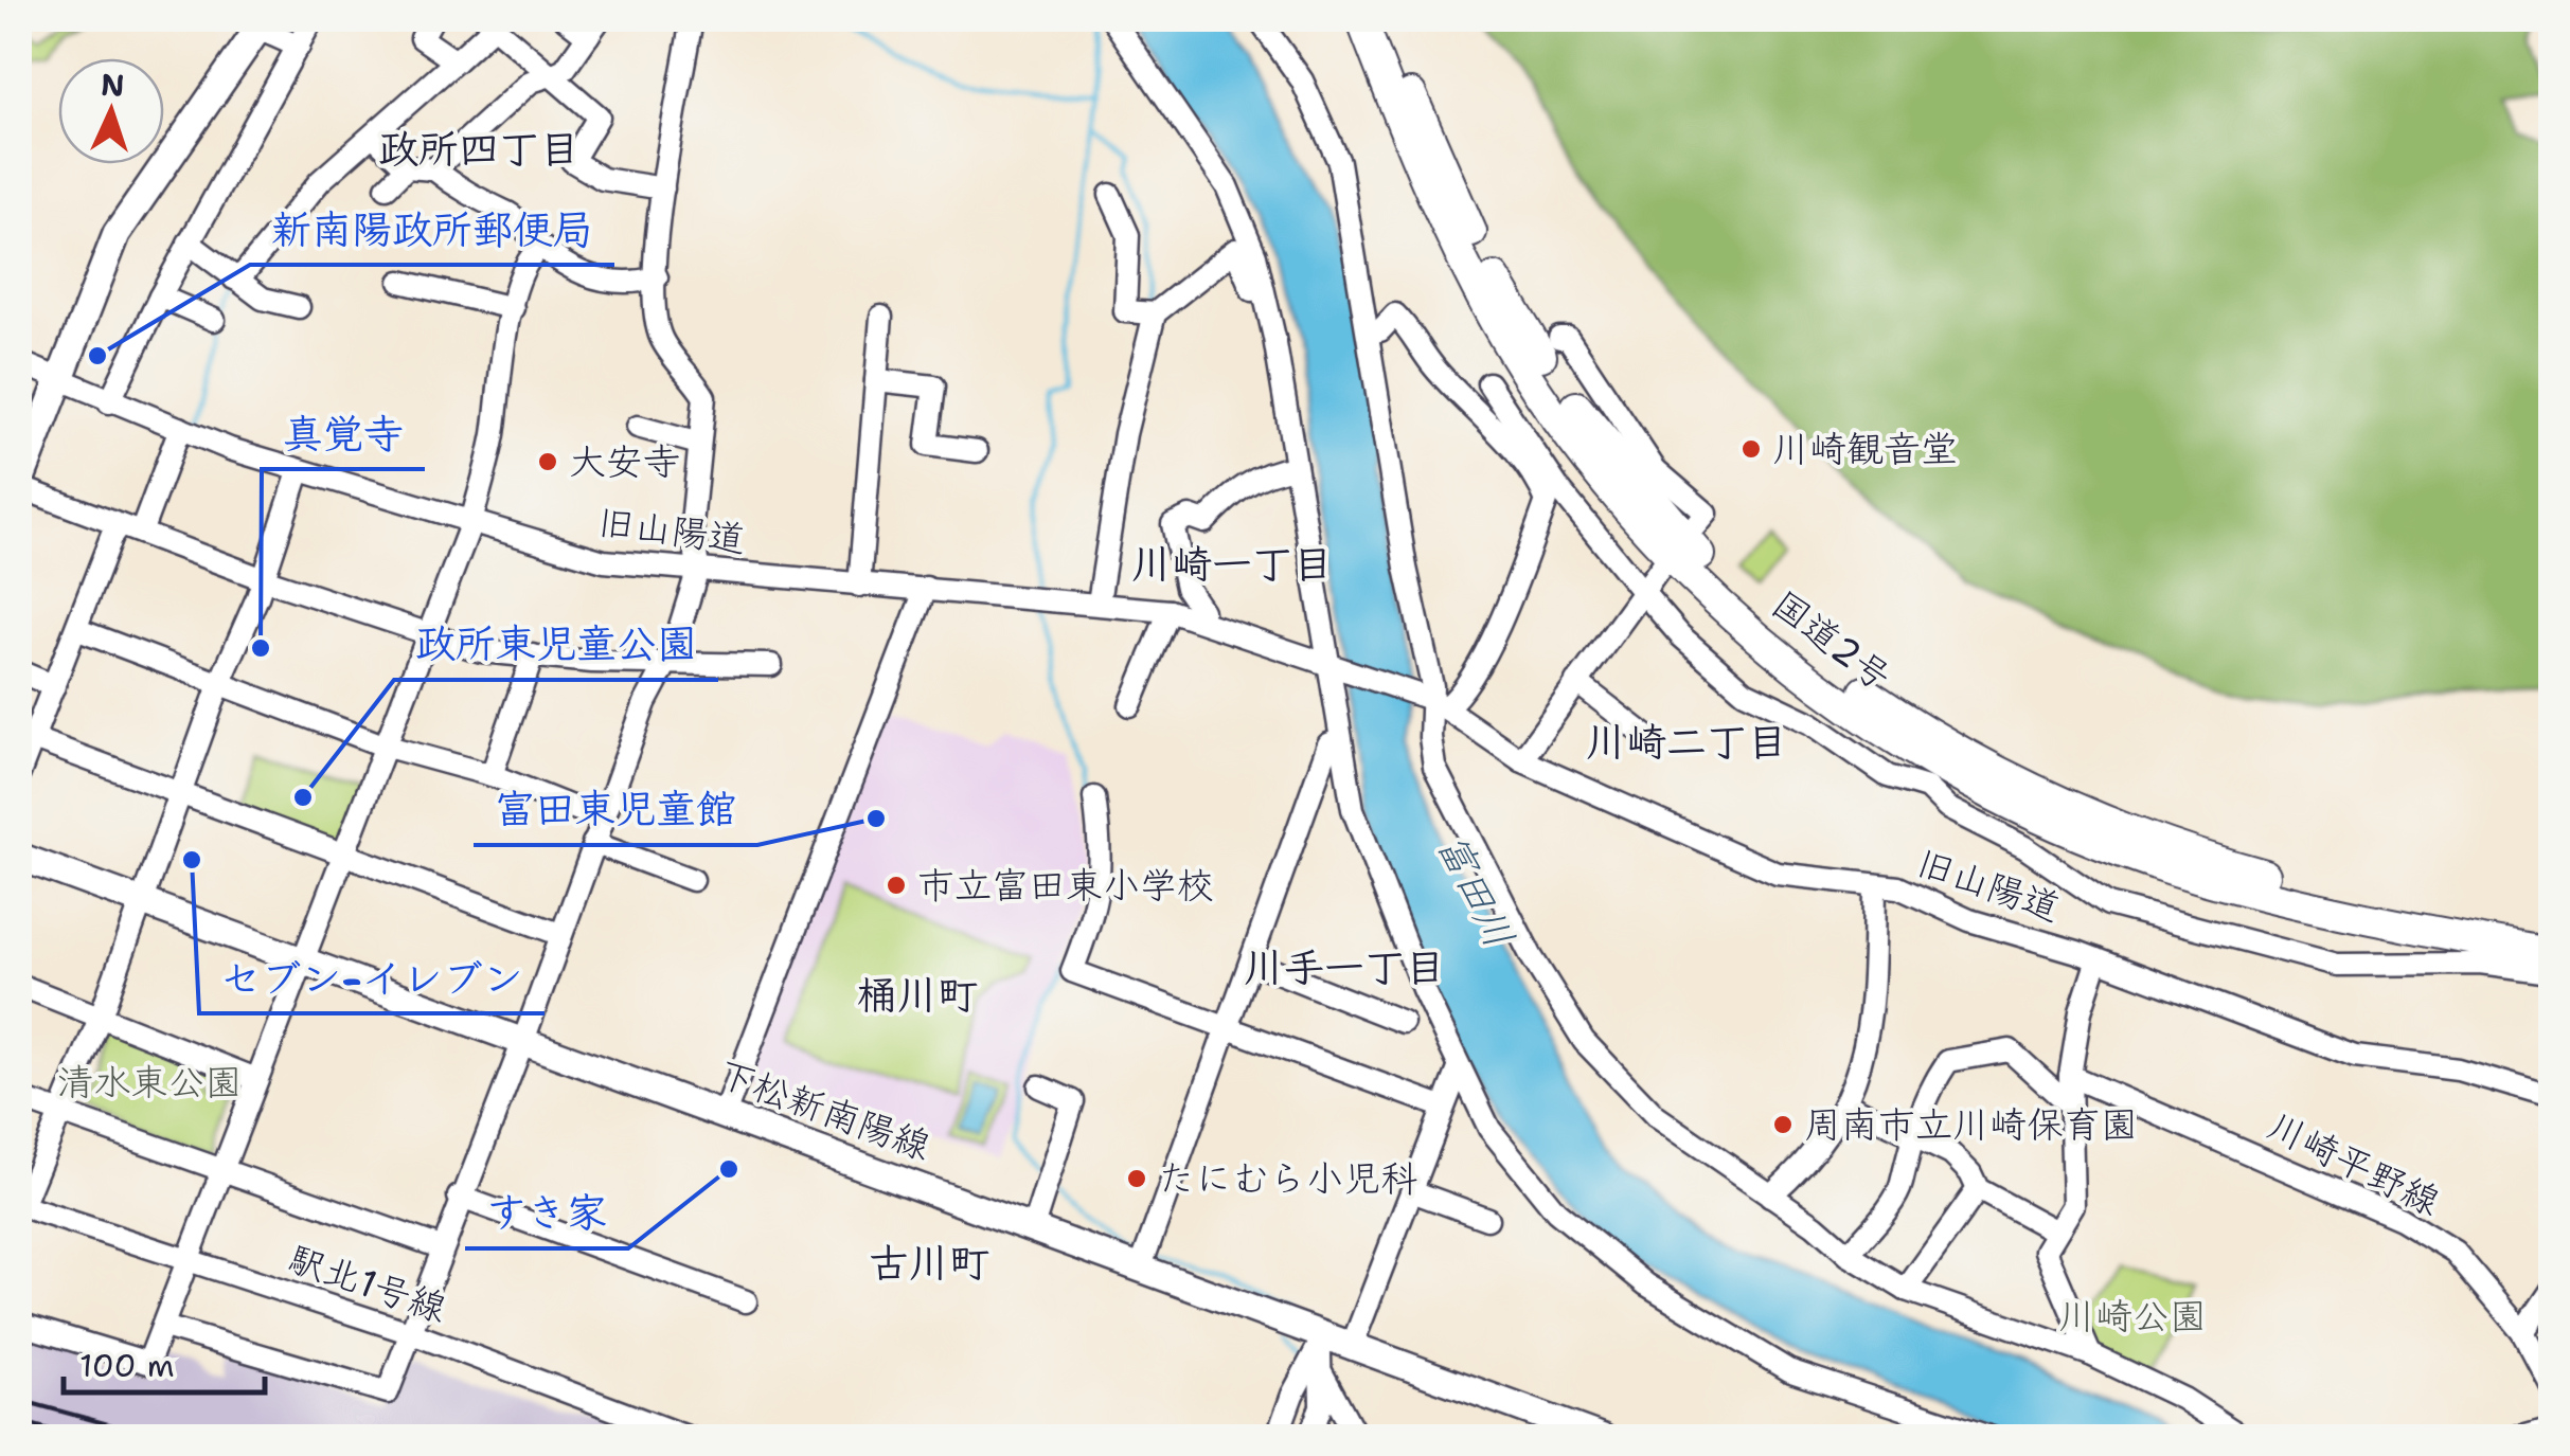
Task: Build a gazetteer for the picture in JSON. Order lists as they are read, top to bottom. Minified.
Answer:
{"streets":{"highway":["国道2号"],"main road":["下松新南陽線"],"street":["旧山陽道","川崎平野線","駅北1号線"]},"districts":["政所四丁目","川崎一丁目","川崎二丁目","川手一丁目","桶川町","古川町"],"water":["富田川"],"parks":["清水東公園","川崎公園"],"places":["新南陽政所郵便局","川崎観音堂","大安寺","真覚寺","政所東児童公園","富田東児童館","セブン-イレブン","市立富田東小学校","周南市立川崎保育園","すき家","たにむら小児科"],"scale_bar":"100 m","north":"top"}
